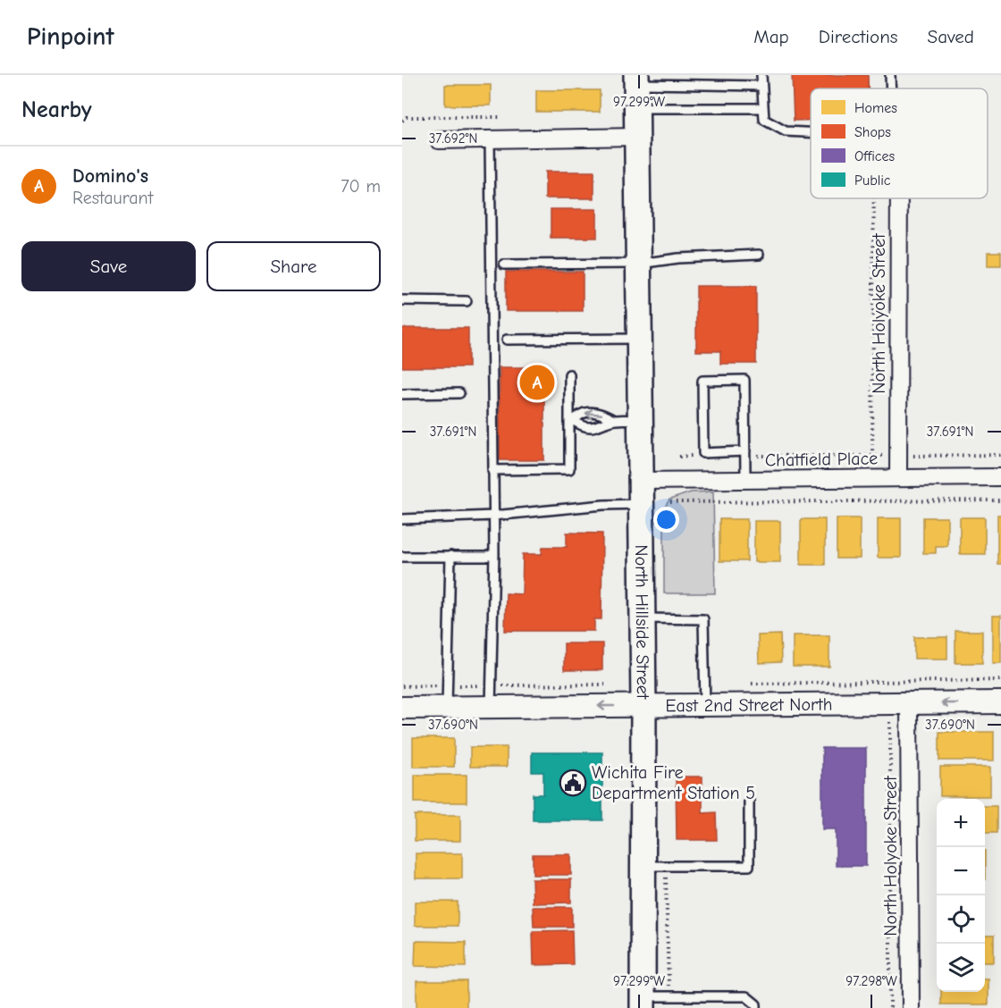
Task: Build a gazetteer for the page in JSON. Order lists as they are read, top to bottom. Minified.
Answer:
{"streets":{"main road":["North Hillside Street"],"street":["North Holyoke Street","Chatfield Place","East 2nd Street North"]},"crossings":[["North Holyoke Street","Chatfield Place"],["North Holyoke Street","East 2nd Street North"],["Chatfield Place","North Hillside Street"],["North Hillside Street","East 2nd Street North"]],"one_way":["East 2nd Street North"],"places":{"public building":["Wichita Fire Department Station 5"]},"legend":["Homes","Shops","Offices","Public"],"page":{"header":"Pinpoint","nav":["Map","Directions","Saved"],"heading":"Nearby","list":[{"mark":"A","name":"Domino's","note":"Restaurant","value":"70 m"}],"buttons":["Save","Share"],"pins":"A","map_buttons":["+","−"]},"coordinates":["97.299°W","37.692°N","37.691°N","37.690°N","97.298°W"]}
